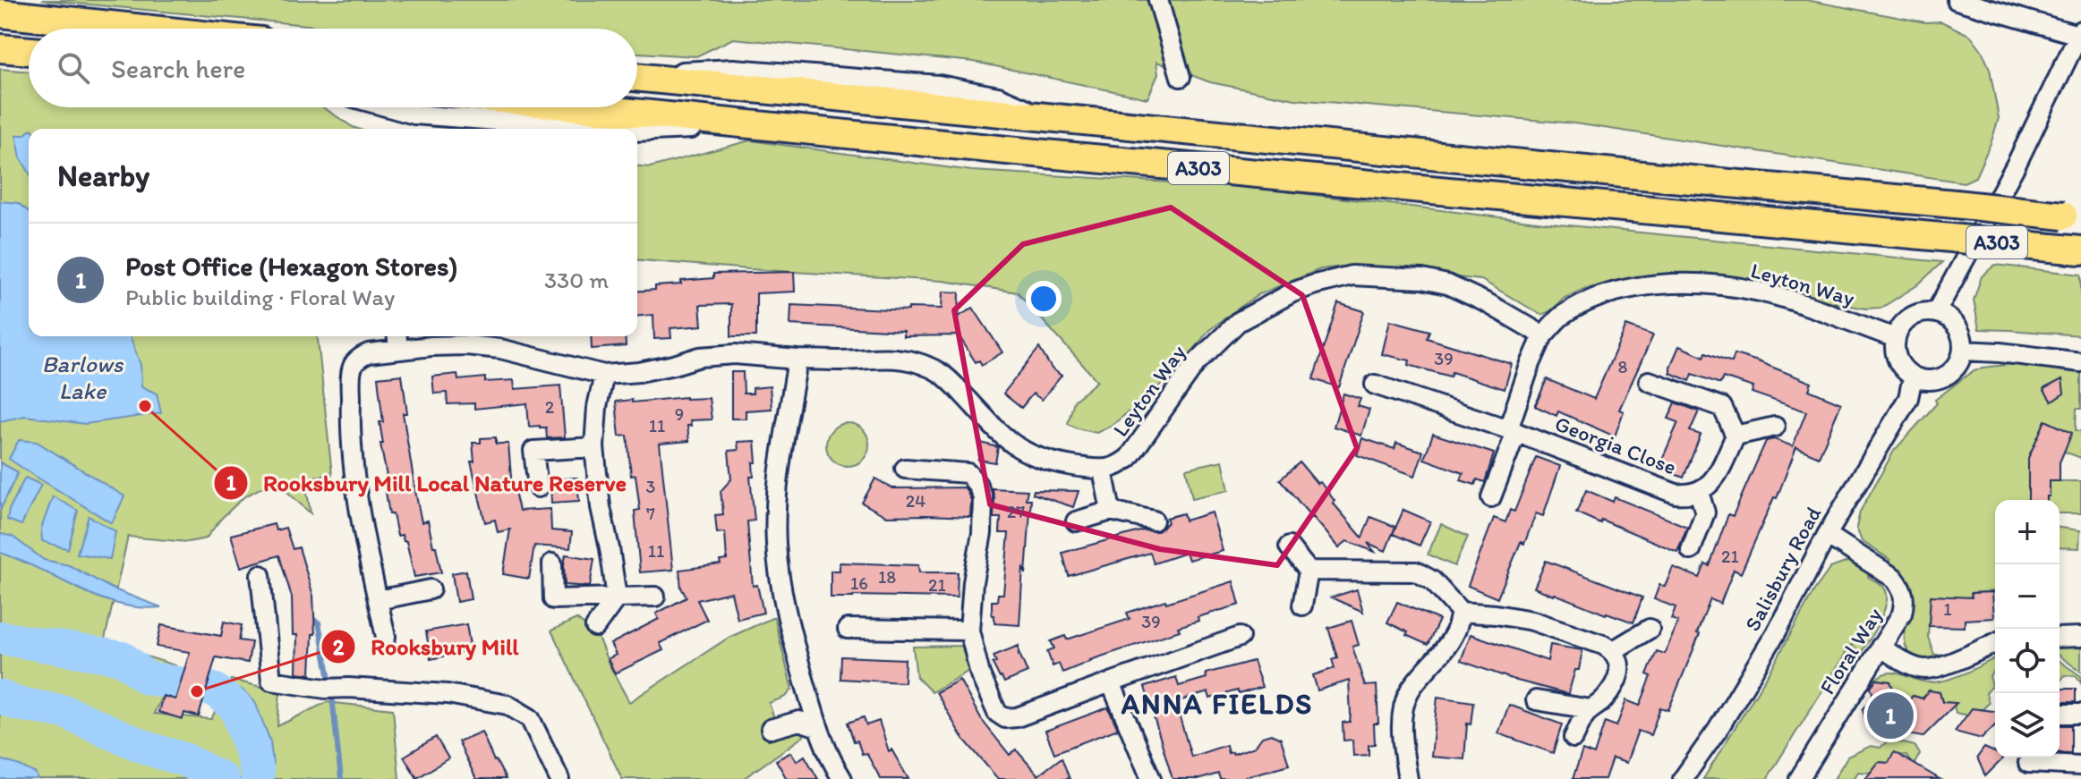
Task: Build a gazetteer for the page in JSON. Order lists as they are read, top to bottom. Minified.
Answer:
{"streets":{"highway":["A303"],"street":["Leyton Way","Georgia Close","Salisbury Road","Floral Way"]},"crossings":[["Leyton Way","Salisbury Road"],["Salisbury Road","Floral Way"]],"districts":["ANNA FIELDS"],"water":["Barlows Lake"],"places":["Rooksbury Mill Local Nature Reserve","Rooksbury Mill"],"house_numbers":["39","8","2","9","11","3","24","27","7","11","21","18","16","21","1","39"],"page":{"search":"Search here","heading":"Nearby","list":[{"mark":"1","name":"Post Office (Hexagon Stores)","note":"Public building · Floral Way","value":"330 m"}],"map_buttons":["+","−"],"pins":"1"}}
